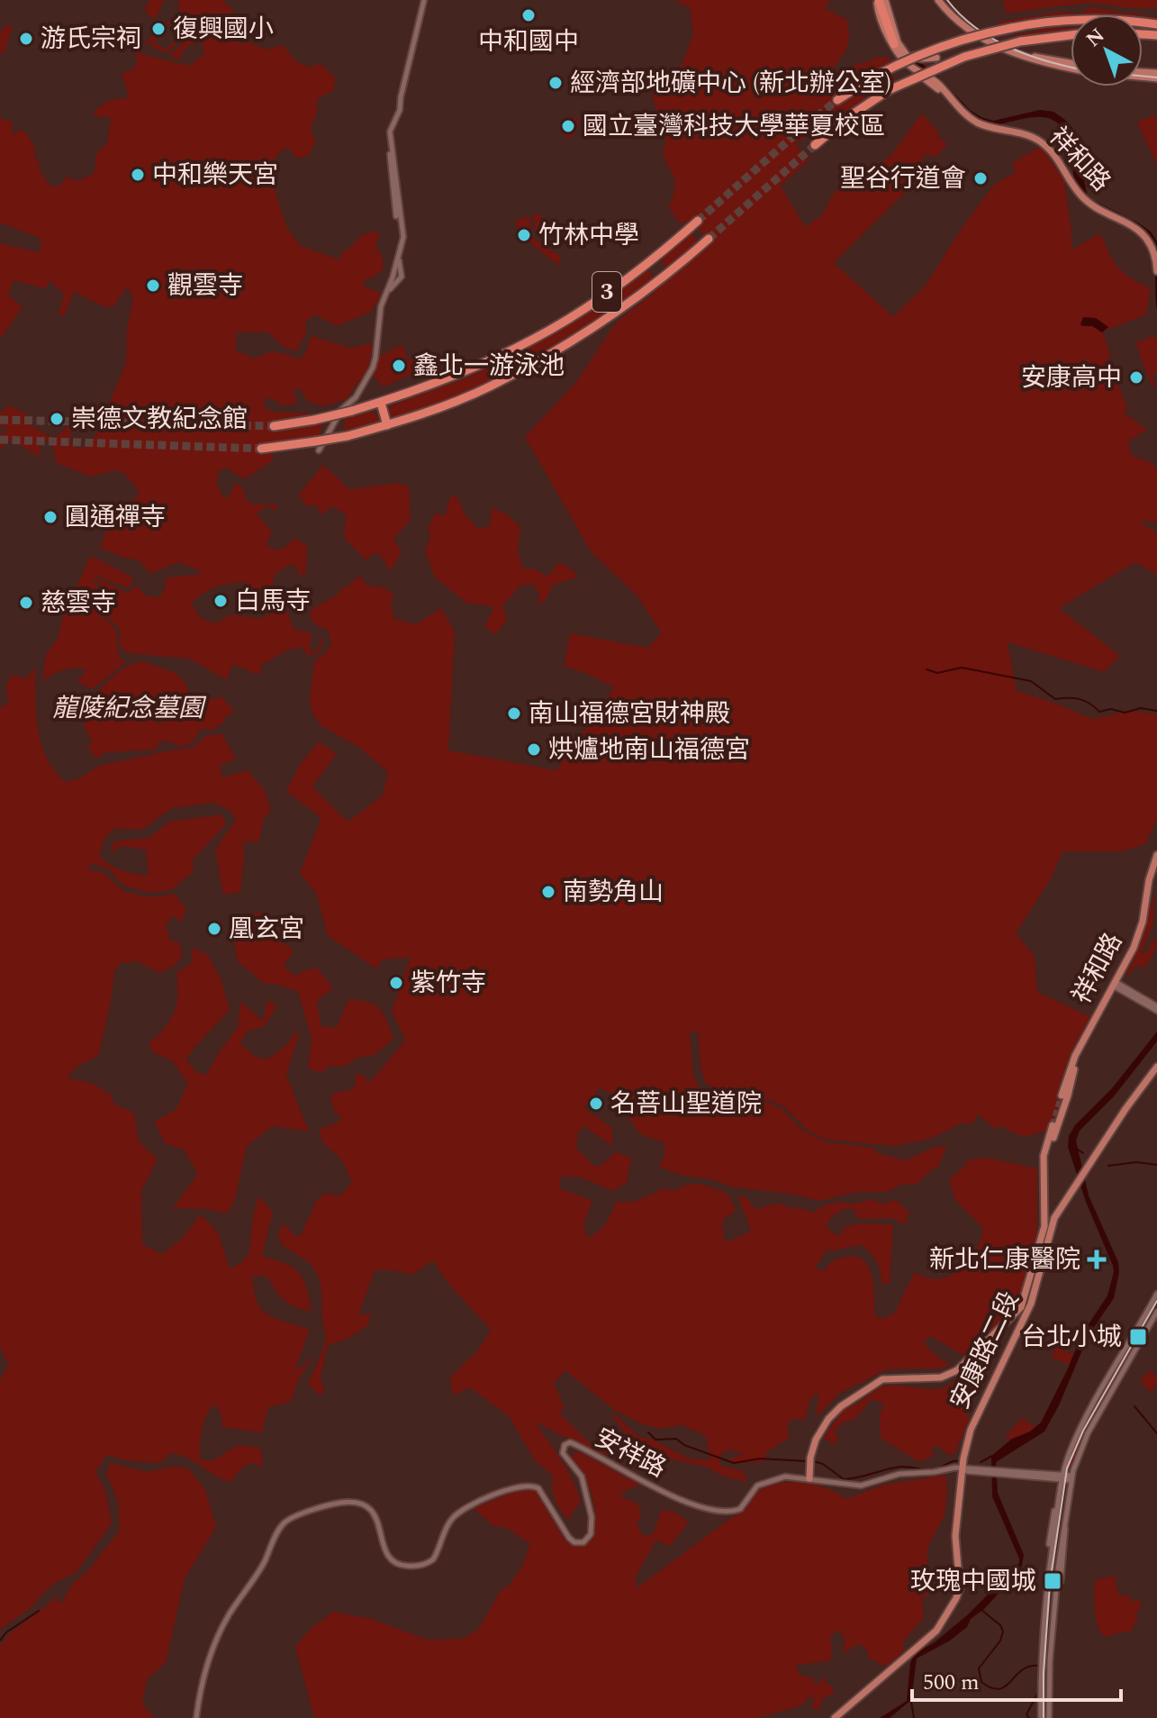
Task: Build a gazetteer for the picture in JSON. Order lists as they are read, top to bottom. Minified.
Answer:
{"streets":{"highway":["3"],"main road":["祥和路","安康路二段"],"street":["安祥路"]},"crossings":[["安康路二段","安祥路"]],"parks":["龍陵紀念墓園"],"places":{"other":["中和國中","復興國小","游氏宗祠","經濟部地礦中心 (新北辦公室)","國立臺灣科技大學華夏校區","中和樂天宮","聖谷行道會","竹林中學","觀雲寺","鑫北一游泳池","安康高中","崇德文教紀念館","圓通禪寺","白馬寺","慈雲寺","南山福德宮財神殿","烘爐地南山福德宮","南勢角山","凰玄宮","紫竹寺","名菩山聖道院"],"health":["新北仁康醫院"],"transit":["台北小城","玫瑰中國城"]},"scale_bar":"500 m","north":"top left"}
